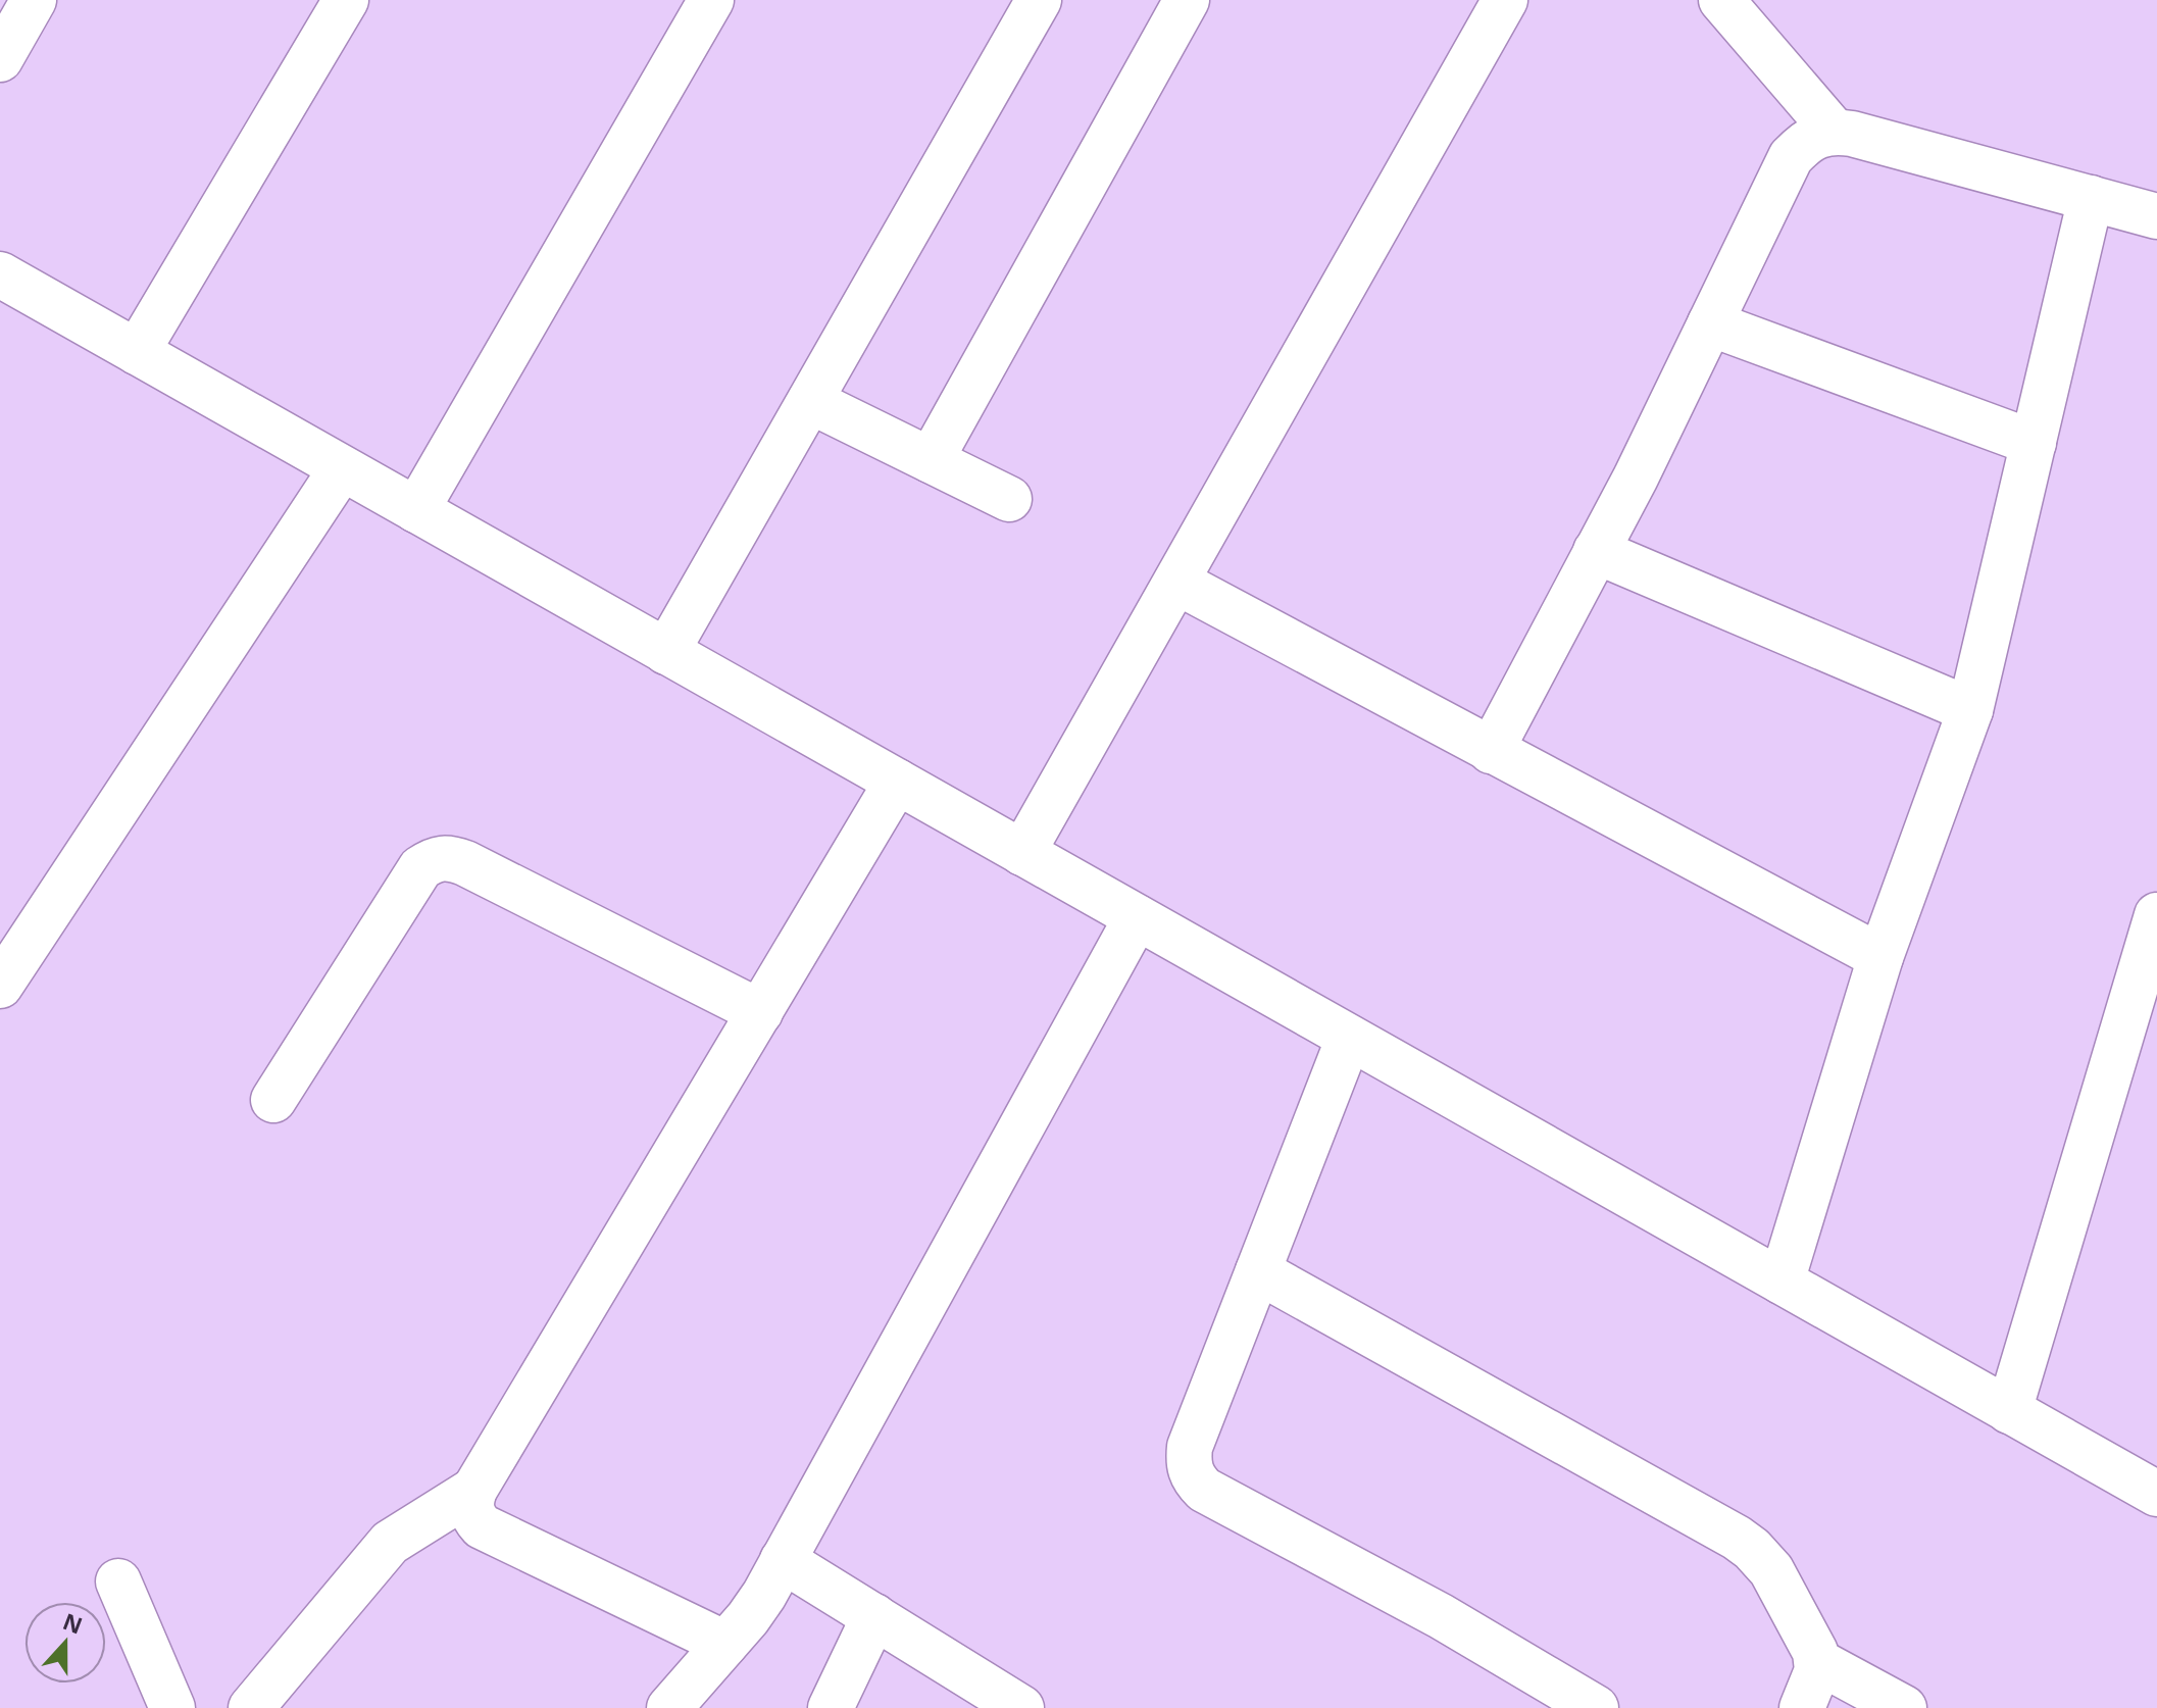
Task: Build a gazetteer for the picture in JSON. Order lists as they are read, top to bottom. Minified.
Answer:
{"north":"top"}
